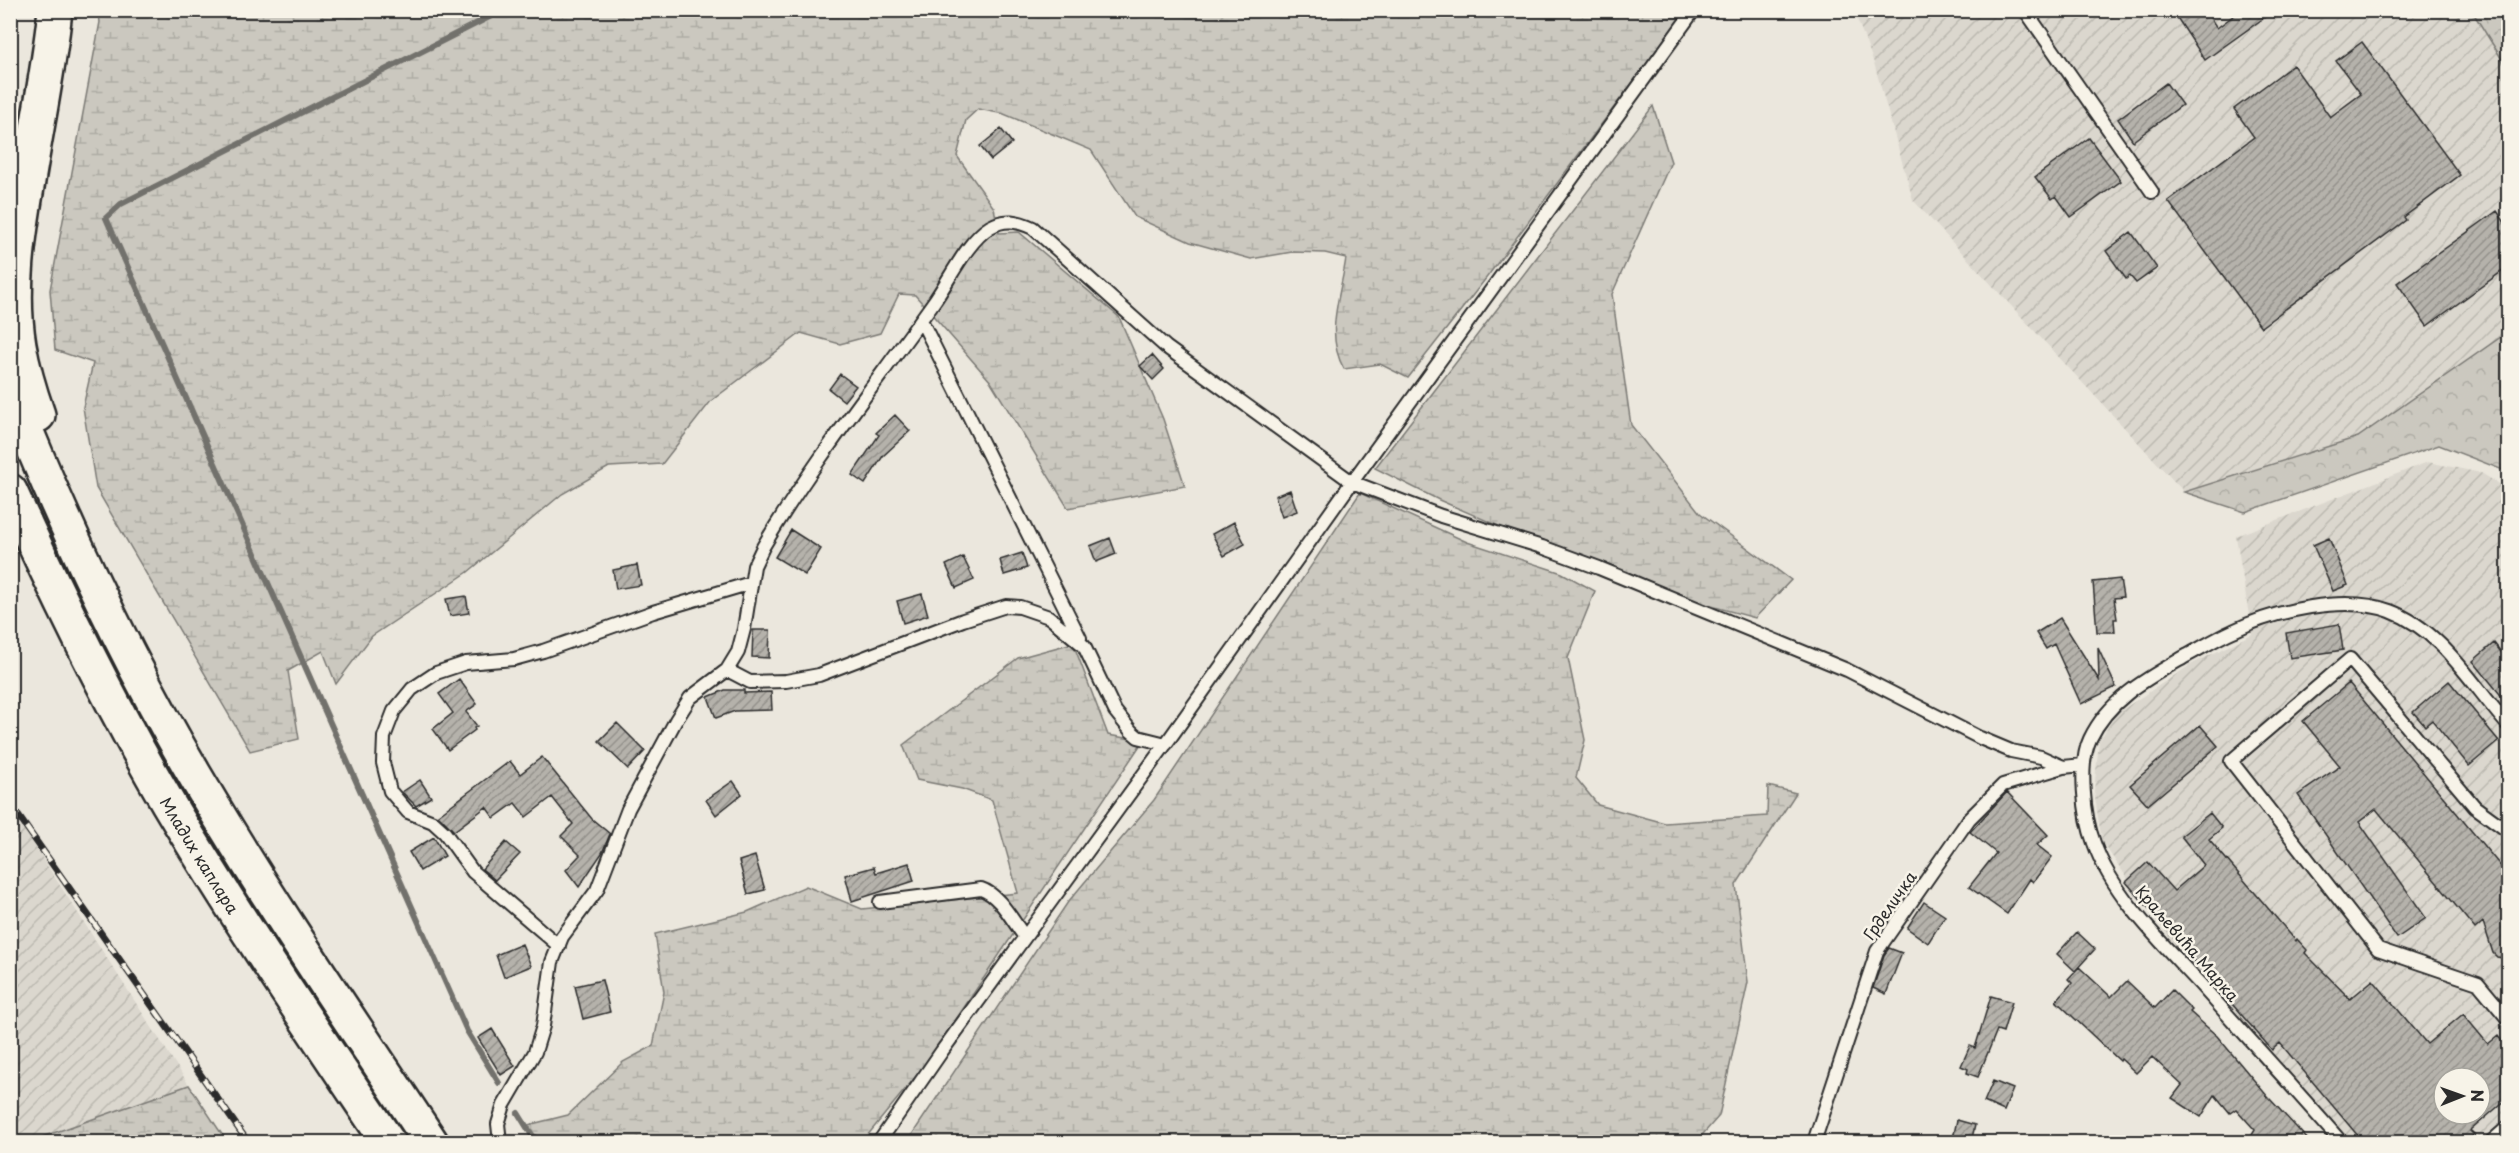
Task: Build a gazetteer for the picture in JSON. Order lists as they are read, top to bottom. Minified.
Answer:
{"streets":{"highway":["Младих каплара"],"lane":["Грделичка","Краљевића Марка"]},"crossings":[["Грделичка","Краљевића Марка"]],"north":"right"}
